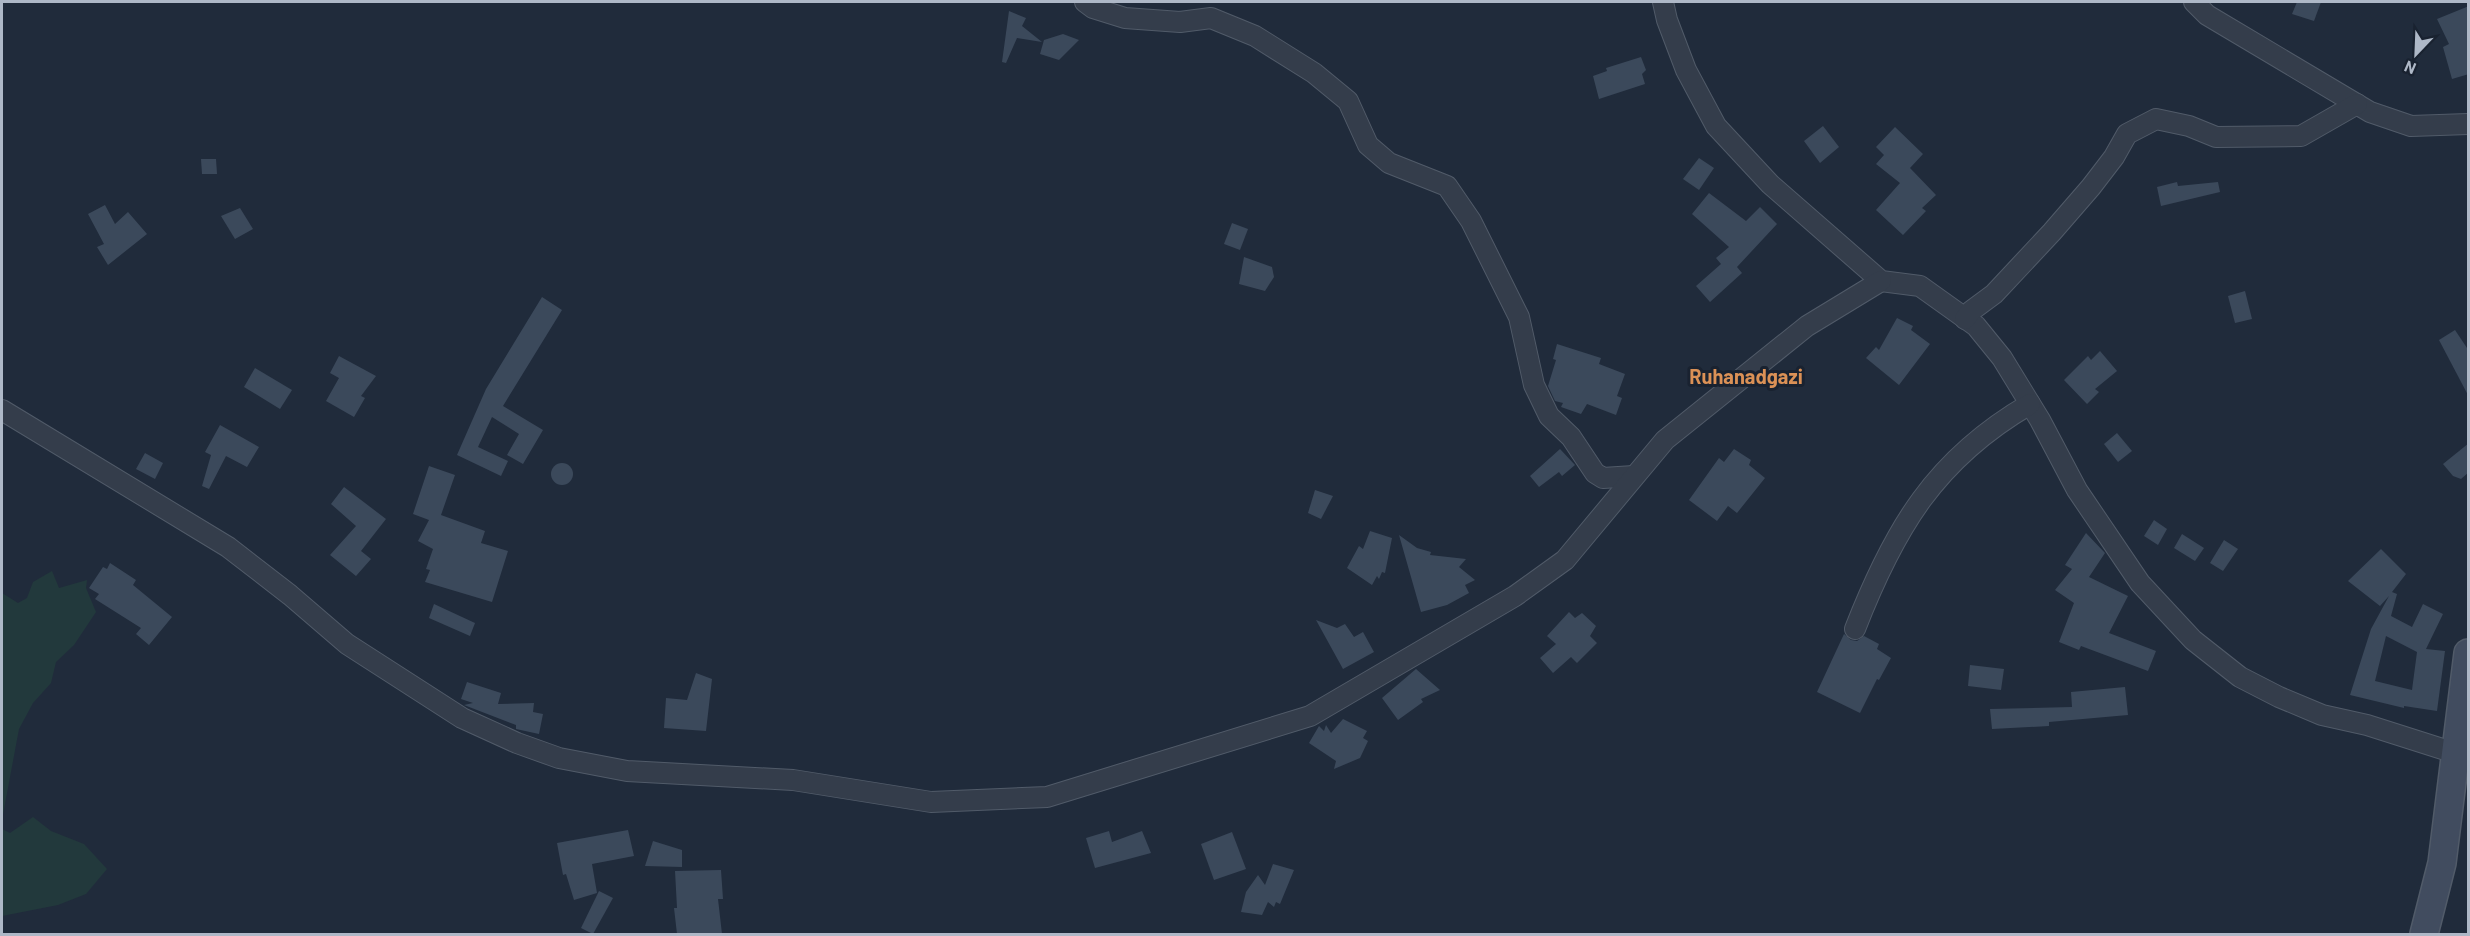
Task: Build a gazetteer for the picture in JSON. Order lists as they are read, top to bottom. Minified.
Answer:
{"districts":["Ruhanadgazi"],"north":"bottom left"}
